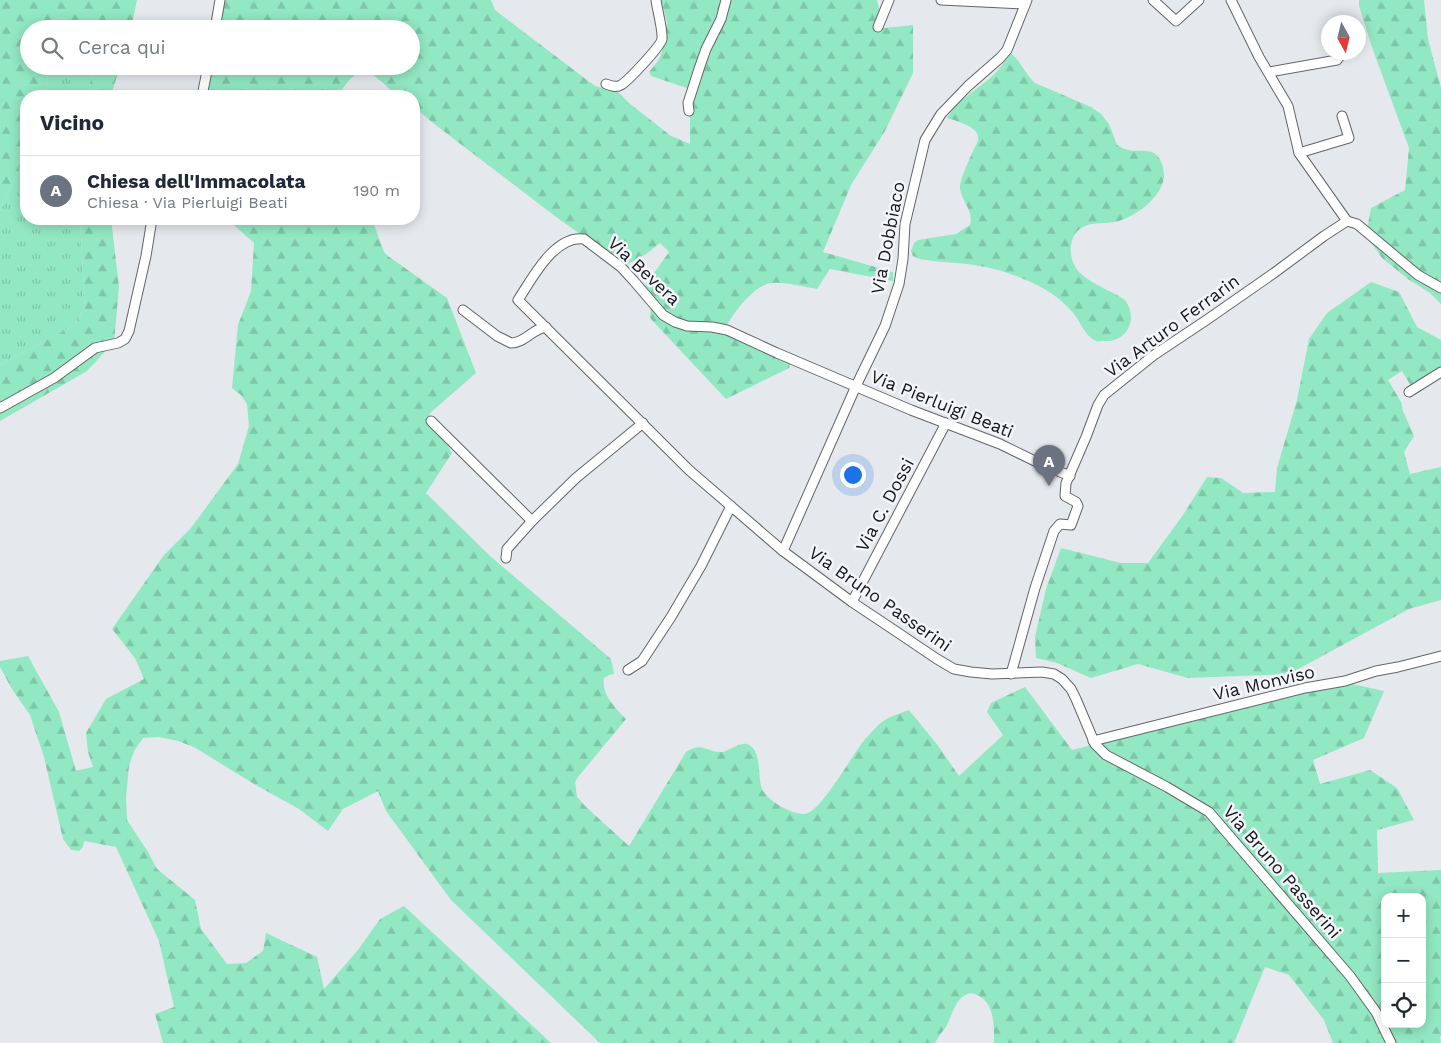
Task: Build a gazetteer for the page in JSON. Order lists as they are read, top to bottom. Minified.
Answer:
{"streets":{"street":["Via Dobbiaco","Via Bevera","Via Arturo Ferrarin","Via Pierluigi Beati","Via C. Dossi","Via Bruno Passerini","Via Monviso"]},"crossings":[["Via Dobbiaco","Via Bevera"],["Via Dobbiaco","Via Pierluigi Beati"],["Via Dobbiaco","Via Bruno Passerini"],["Via Bevera","Via Pierluigi Beati"],["Via Bevera","Via Bruno Passerini"],["Via Arturo Ferrarin","Via Pierluigi Beati"],["Via Arturo Ferrarin","Via Bruno Passerini"],["Via Pierluigi Beati","Via C. Dossi"],["Via C. Dossi","Via Bruno Passerini"],["Via Bruno Passerini","Via Monviso"]],"north":"bottom","page":{"search":"Cerca qui","heading":"Vicino","list":[{"mark":"A","name":"Chiesa dell'Immacolata","note":"Chiesa · Via Pierluigi Beati","value":"190 m"}],"pins":"A","map_buttons":["+","−"]}}
